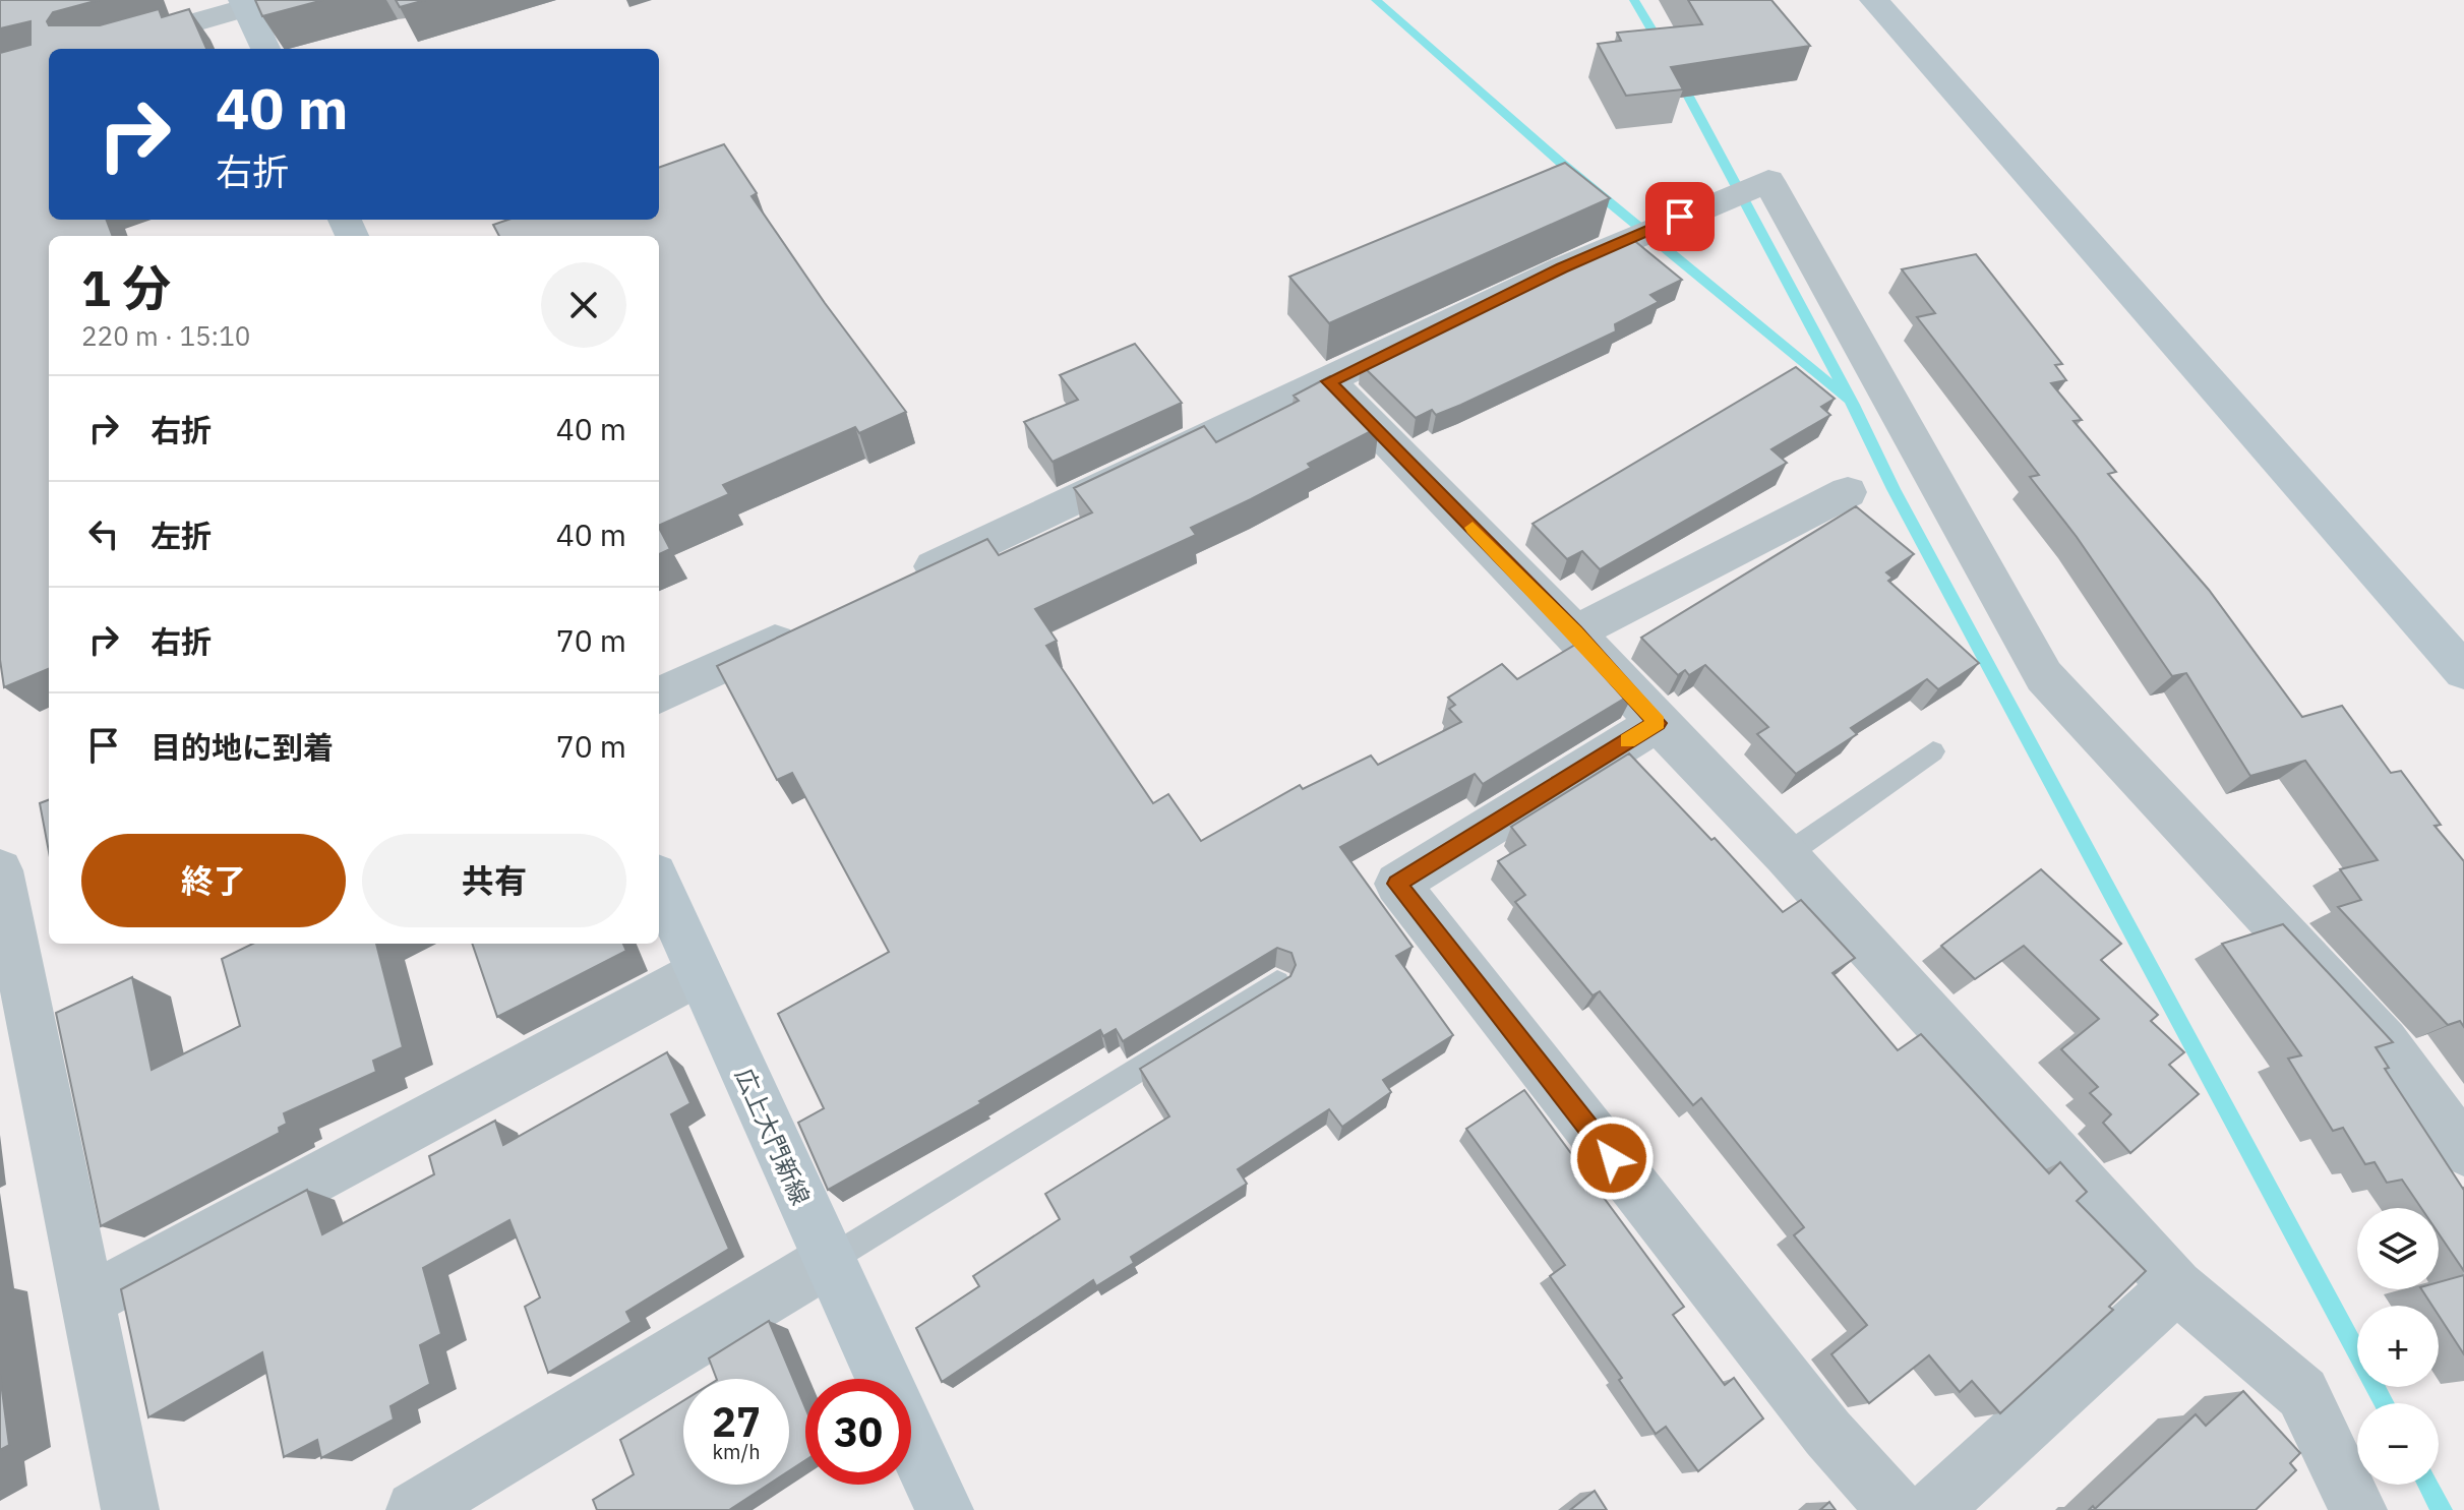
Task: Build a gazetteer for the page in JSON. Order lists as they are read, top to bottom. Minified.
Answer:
{"streets":{"street":["広上大門新線"]},"page":{"turn":["40 m","右折"],"heading":["1 分","220 m · 15:10"],"list":[{"name":"右折","value":"40 m"},{"name":"左折","value":"40 m"},{"name":"右折","value":"70 m"},{"name":"目的地に到着","value":"70 m"}],"buttons":["終了","共有"],"map_buttons":["+","−"],"speed":"27 km/h","limit":"30"}}
